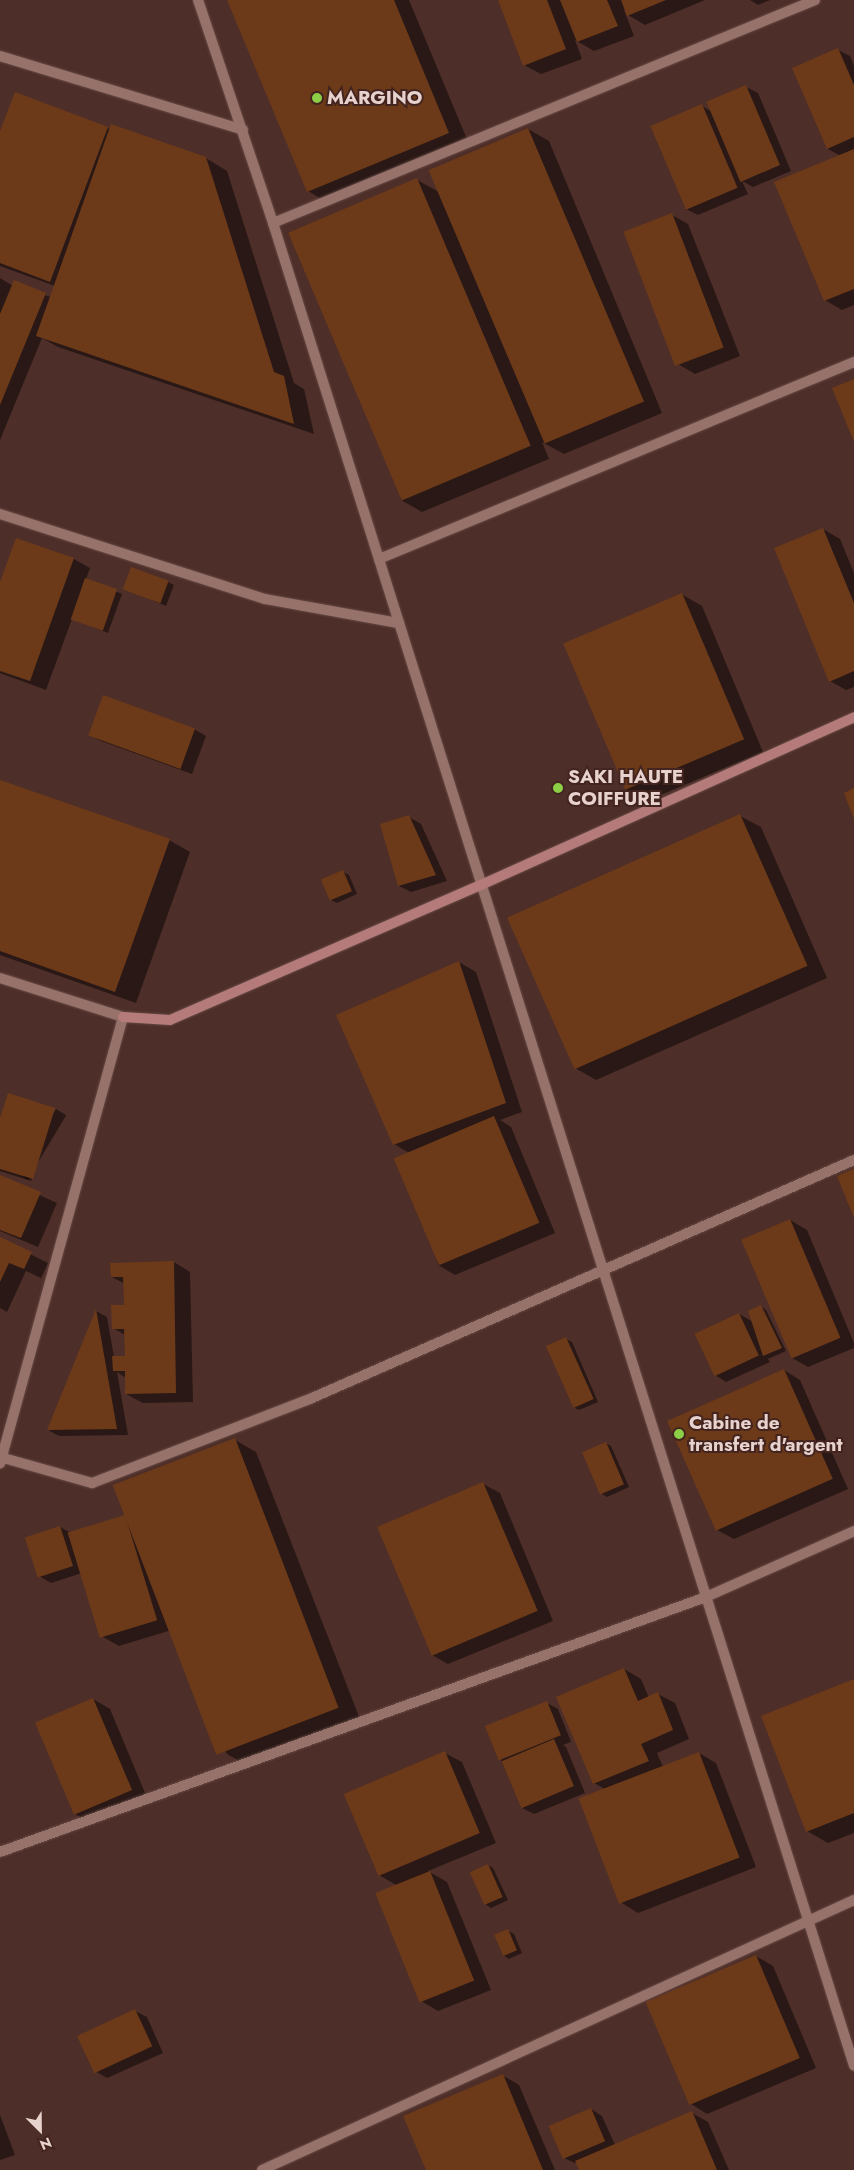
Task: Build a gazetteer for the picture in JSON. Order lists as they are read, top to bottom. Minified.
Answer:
{"places":["MARGINO","SAKI HAUTE COIFFURE","Cabine de transfert d'argent"],"north":"bottom right"}
